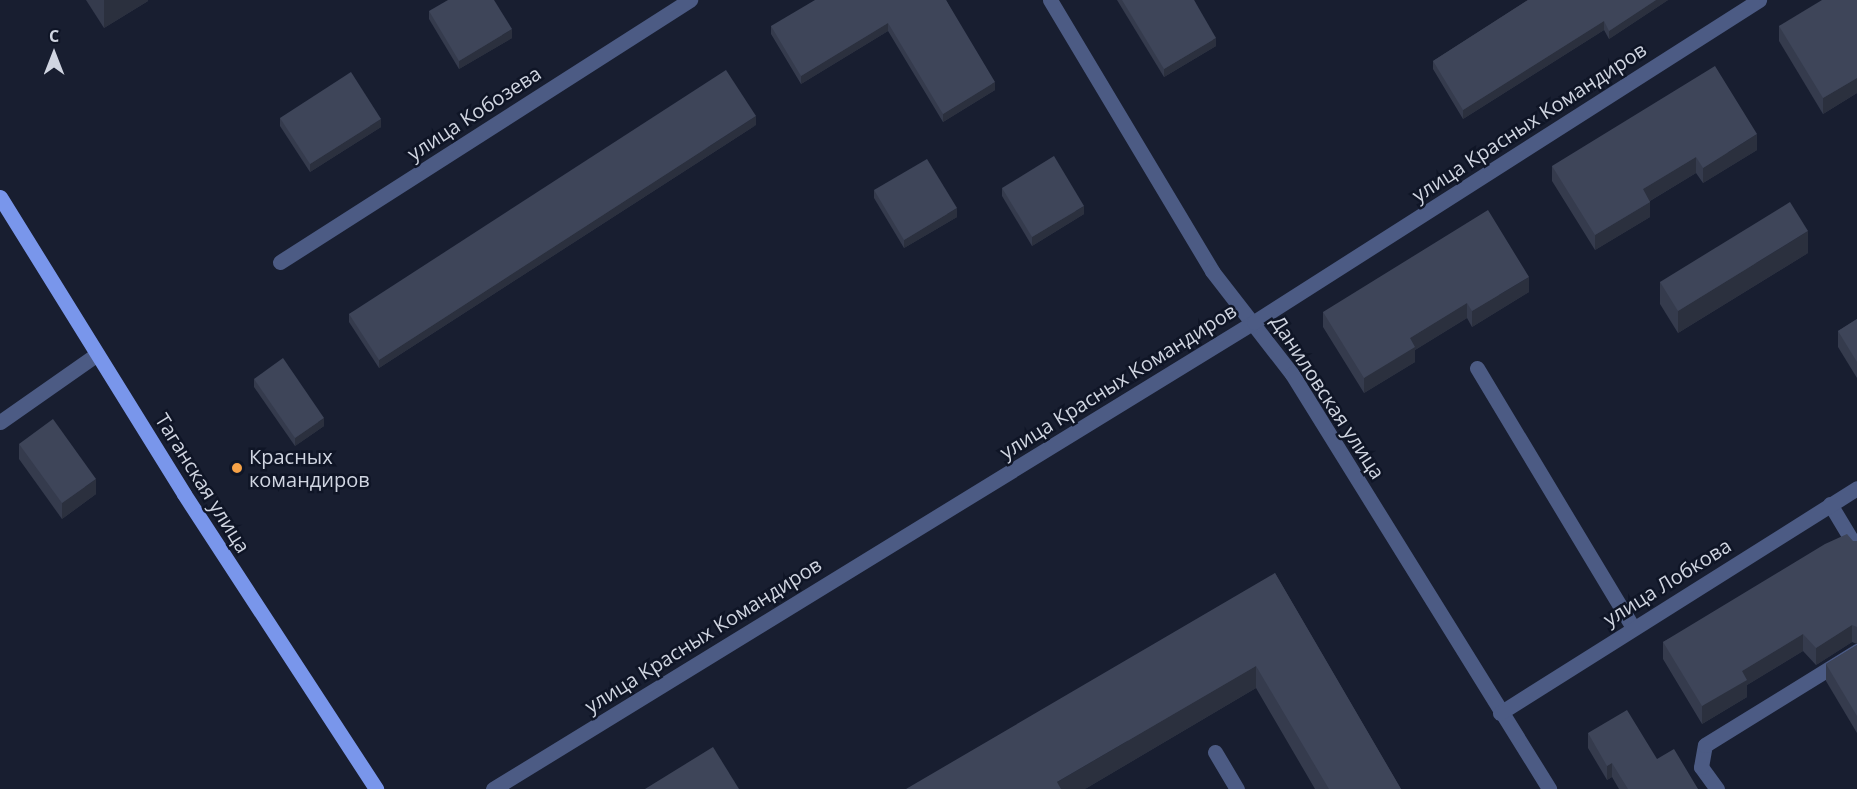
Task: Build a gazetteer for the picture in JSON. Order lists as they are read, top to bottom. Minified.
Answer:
{"streets":{"main road":["Таганская улица"],"street":["улица Кобозева","улица Красных Командиров","Даниловская улица","улица Лобкова"]},"crossings":[["улица Красных Командиров","Даниловская улица"],["Даниловская улица","улица Лобкова"]],"places":["Красных командиров"],"north":"top"}
